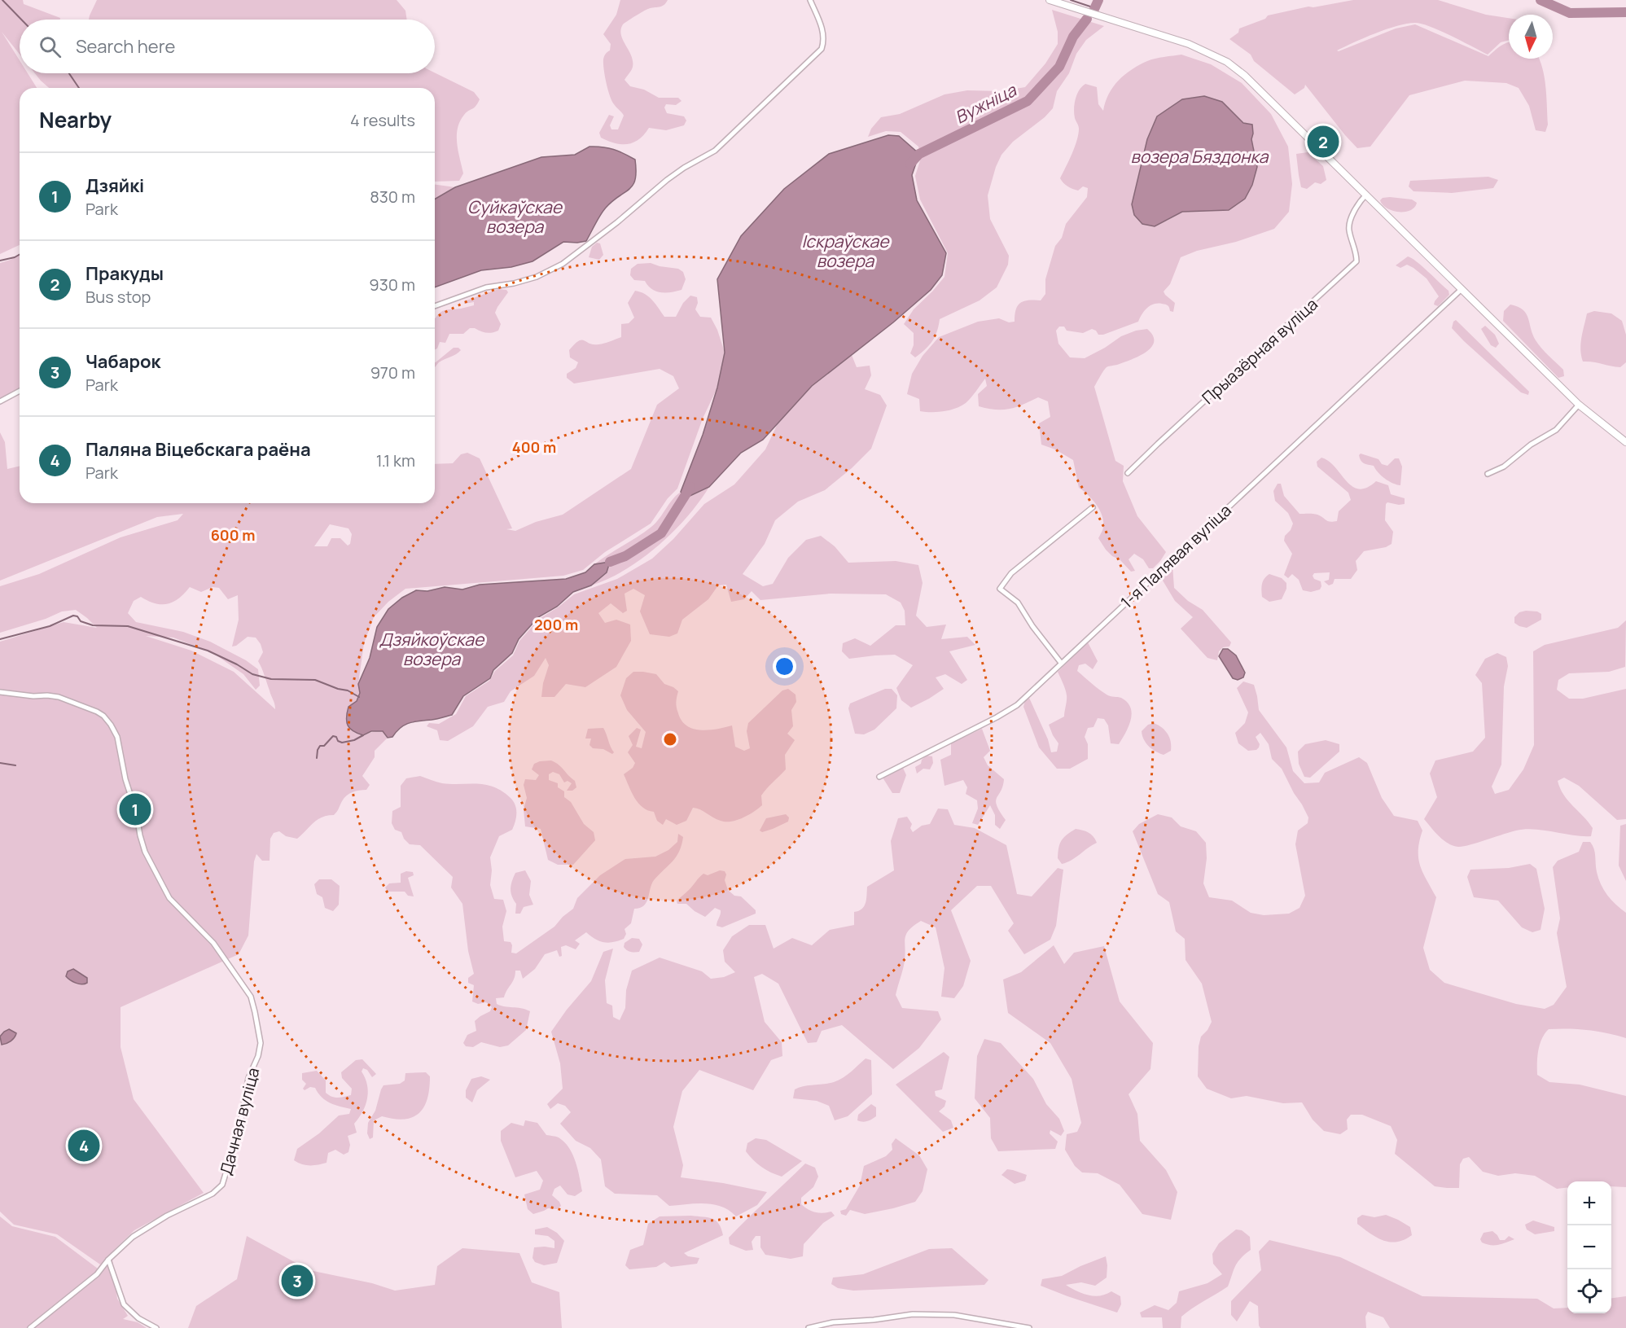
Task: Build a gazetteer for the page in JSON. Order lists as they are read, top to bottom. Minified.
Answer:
{"streets":{"street":["Прыазёрная вуліца","1-я Палявая вуліца","Дачная вуліца"]},"water":["Вужніца","возера Бяздонка","Суйкаўскае возера","Іскраўскае возера","Дзяйкоўскае возера"],"north":"bottom","page":{"search":"Search here","heading":["Nearby","4 results"],"pins":["2","1","4","3"],"list":[{"mark":"1","name":"Дзяйкі","note":"Park","value":"830 m"},{"mark":"2","name":"Пракуды","note":"Bus stop","value":"930 m"},{"mark":"3","name":"Чабарок","note":"Park","value":"970 m"},{"mark":"4","name":"Паляна Віцебскага раёна","note":"Park","value":"1.1 km"}],"map_buttons":["+","−"]},"rings":["400 m","600 m","200 m"]}
